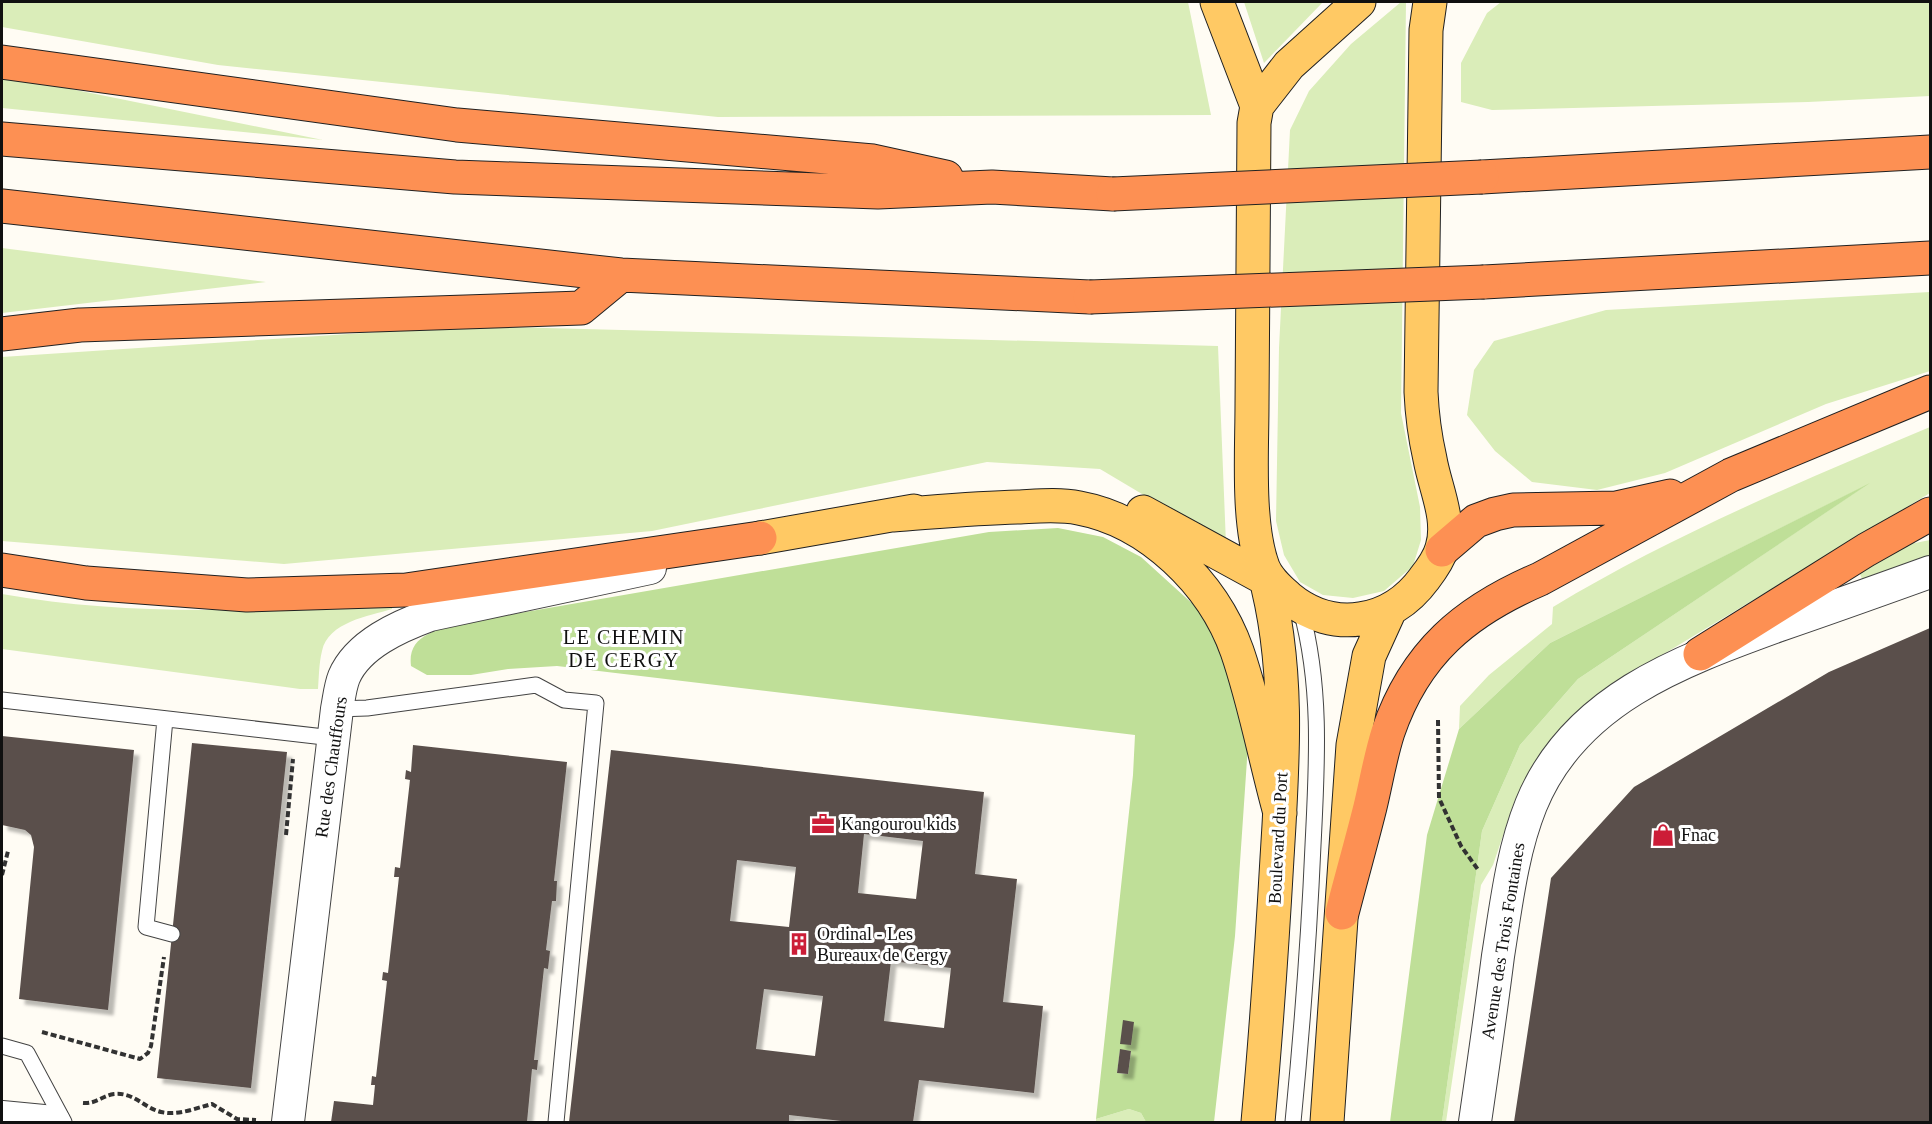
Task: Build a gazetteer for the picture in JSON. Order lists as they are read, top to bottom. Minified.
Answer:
{"streets":{"main road":["Boulevard du Port"],"street":["Rue des Chauffours","Avenue des Trois Fontaines"]},"districts":["LE CHEMIN DE CERGY"],"places":{"office":["Kangourou kids"],"shop":["Fnac"],"building":["Ordinal - Les Bureaux de Cergy"]}}
